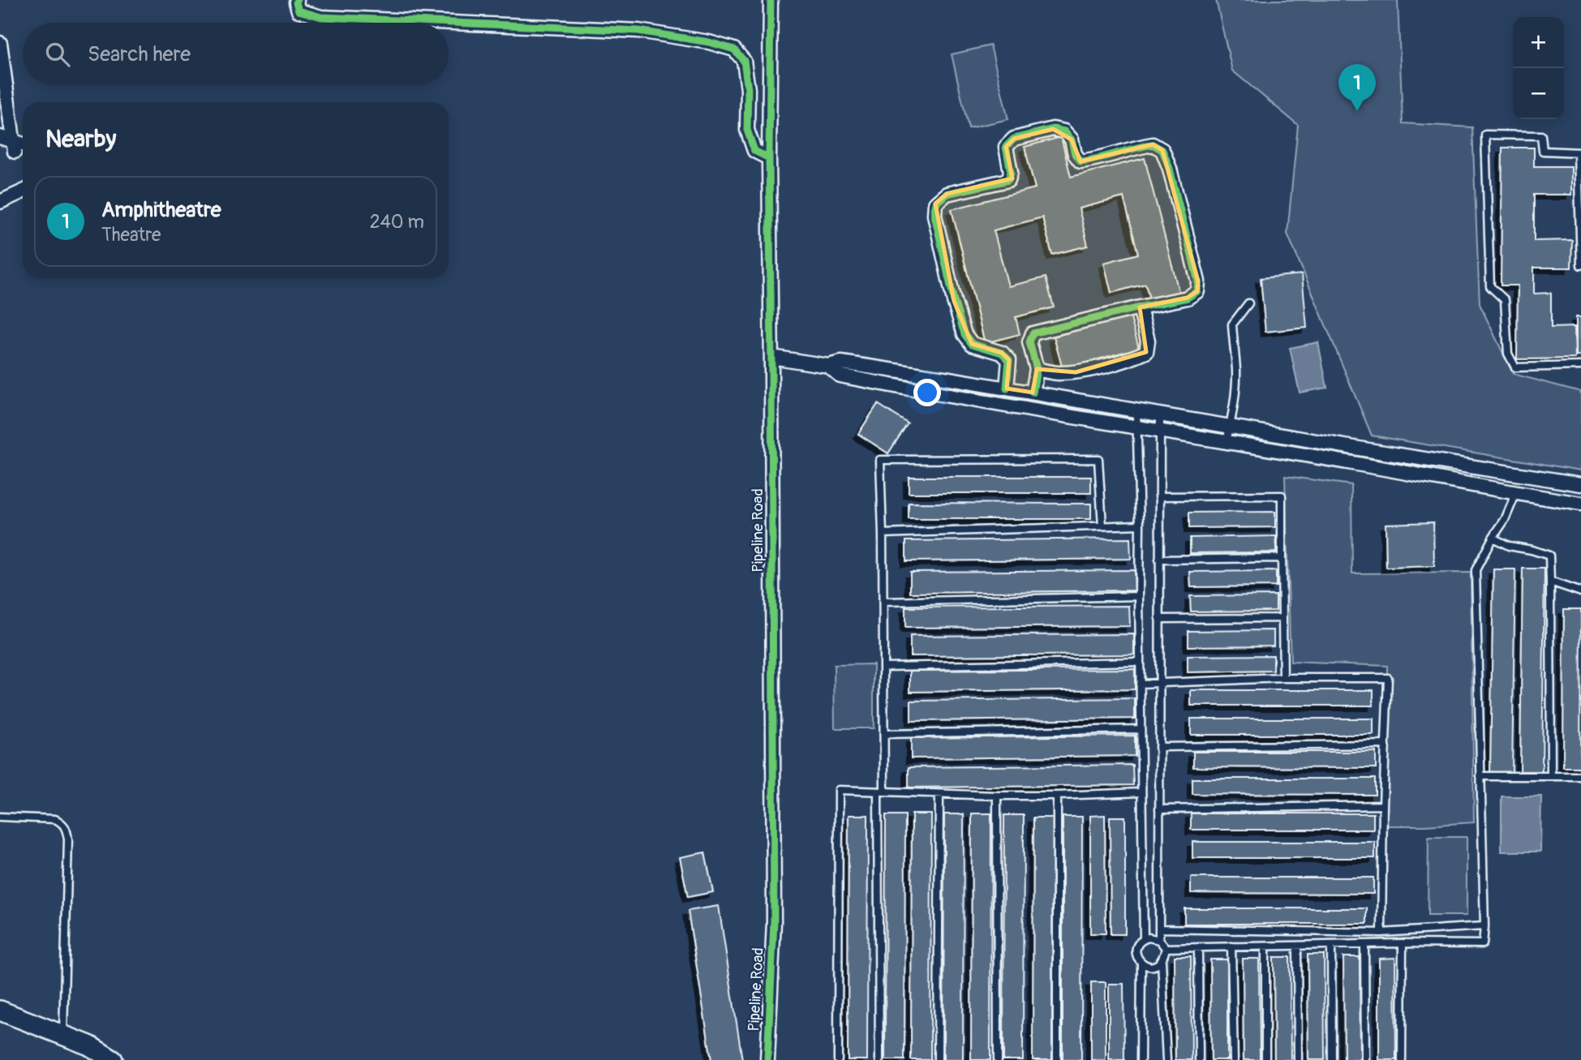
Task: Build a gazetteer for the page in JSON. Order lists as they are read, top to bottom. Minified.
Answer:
{"streets":{"street":["Pipeline Road"]},"page":{"map_buttons":["+","−"],"search":"Search here","pins":"1","heading":"Nearby","list":[{"mark":"1","name":"Amphitheatre","note":"Theatre","value":"240 m"}]}}
